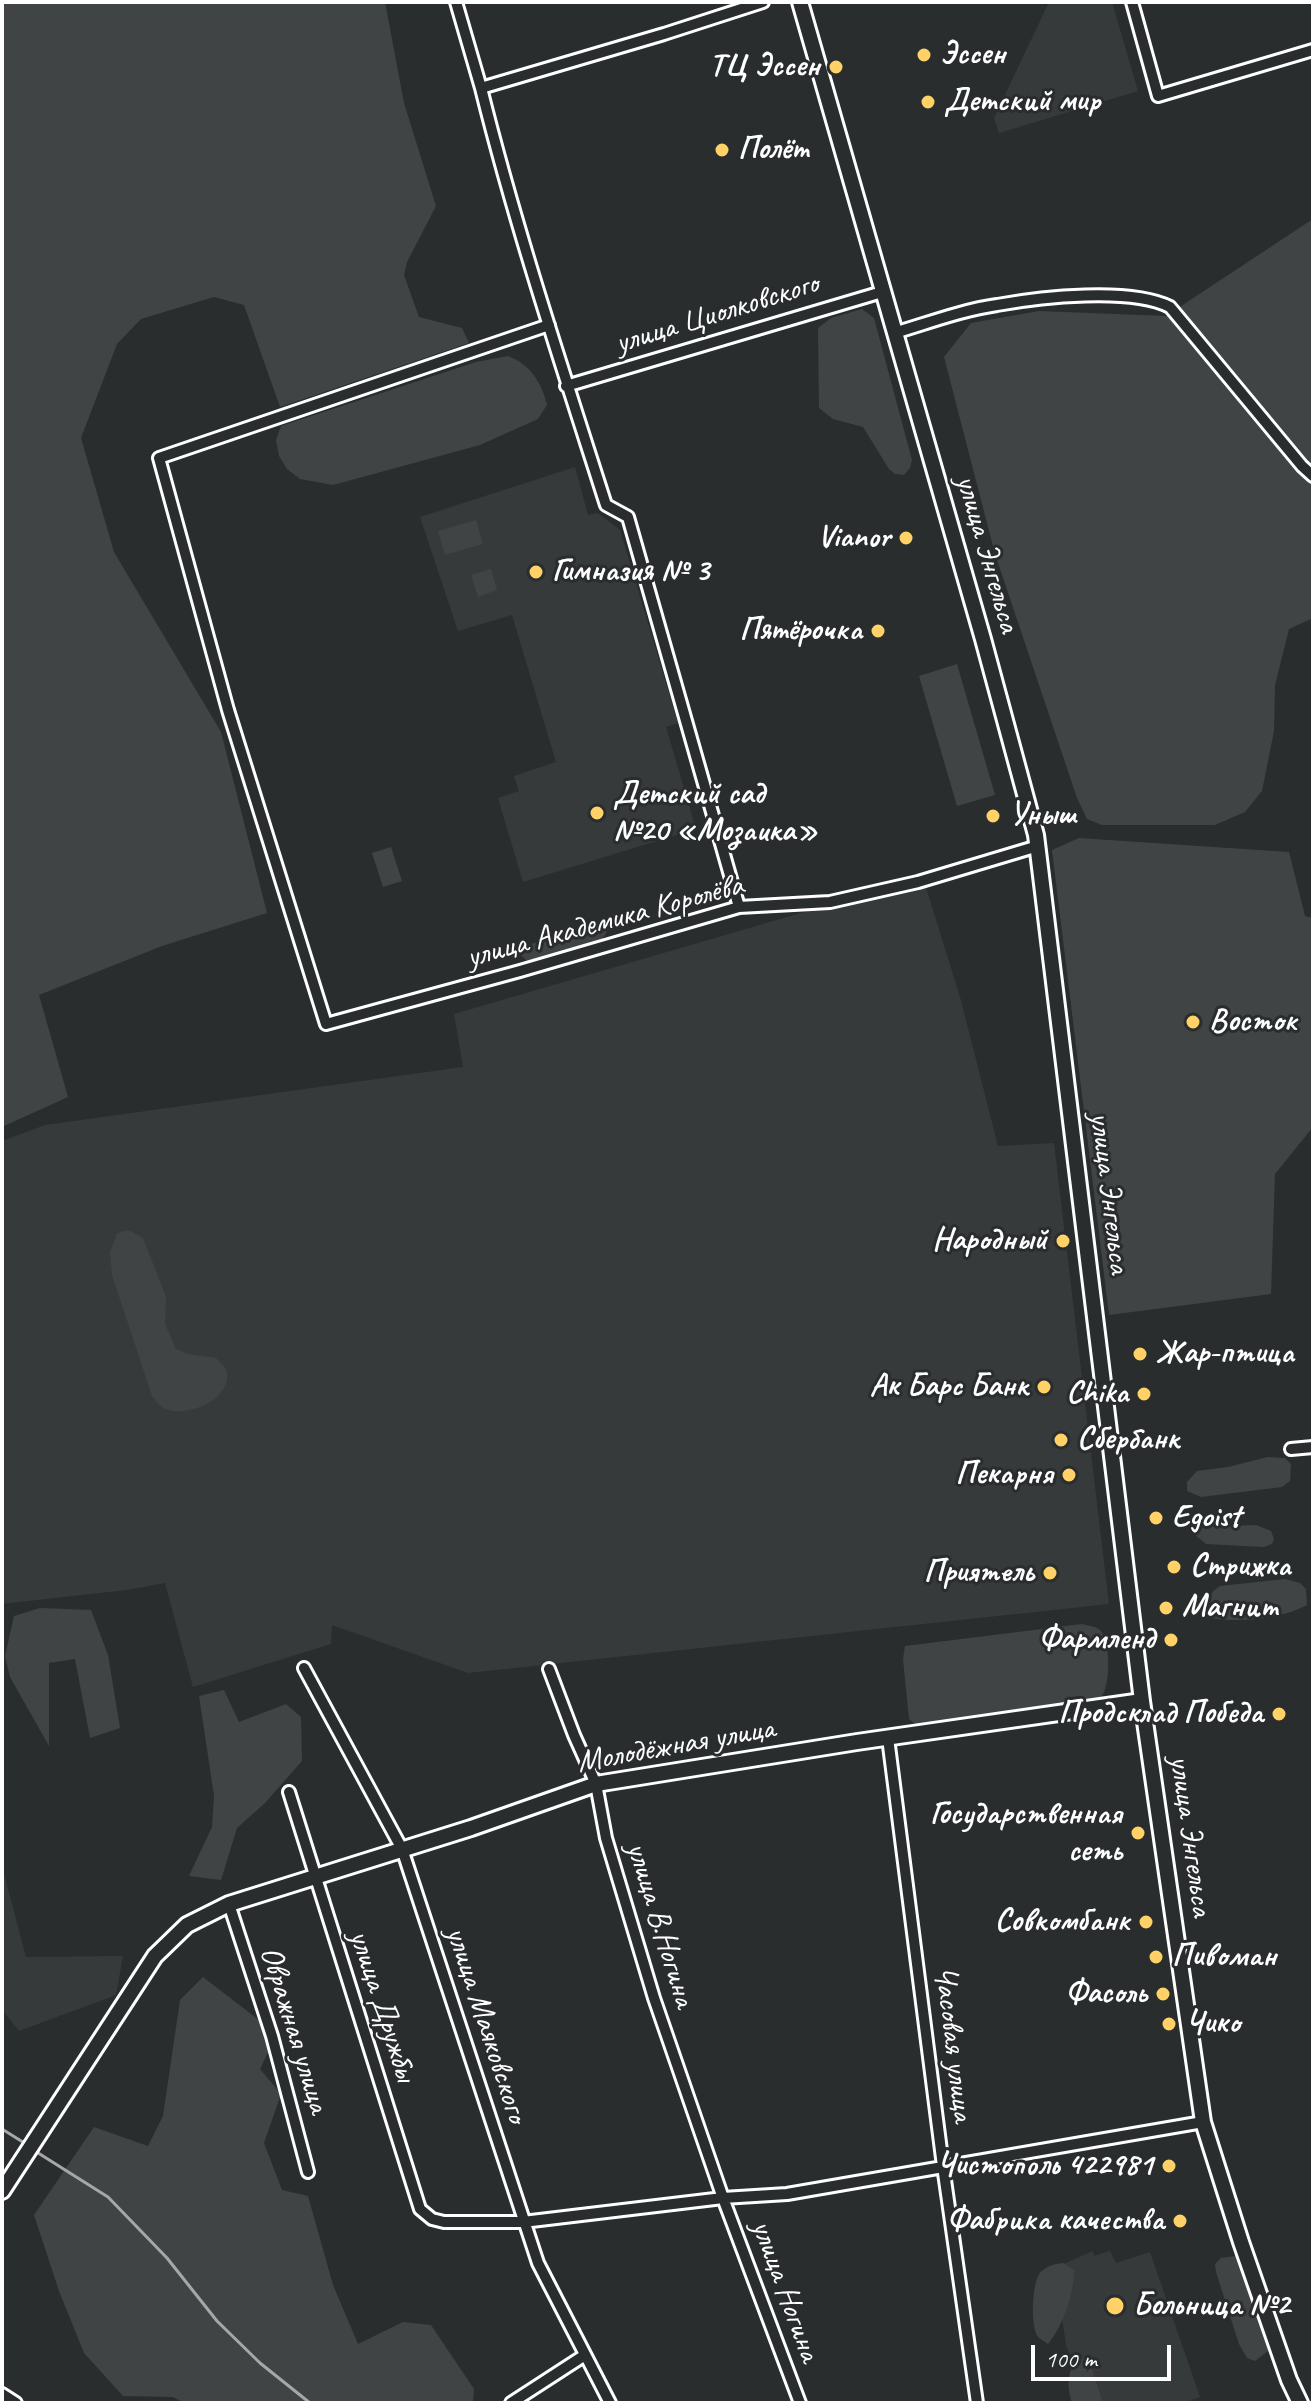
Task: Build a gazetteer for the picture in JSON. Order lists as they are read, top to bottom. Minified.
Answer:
{"streets":{"main road":["улица Энгельса","Молодёжная улица"],"street":["улица Циолковского","улица Академика Королёва","улица В.Ногина","улица Дружбы","улица Маяковского","Овражная улица","Часовая улица","улица Ногина"]},"crossings":[["улица Циолковского","улица Энгельса"],["улица Энгельса","улица Академика Королёва"],["улица Энгельса","Молодёжная улица"],["Молодёжная улица","улица В.Ногина"],["Молодёжная улица","улица Дружбы"],["Молодёжная улица","улица Маяковского"],["Молодёжная улица","Овражная улица"],["Молодёжная улица","Часовая улица"],["улица В.Ногина","улица Ногина"],["улица Дружбы","улица Маяковского"]],"places":["Эссен","ТЦ Эссен","Детский мир","Полёт","Vianor","Гимназия № 3","Пятёрочка","Детский сад №20 «Мозаика»","Уныш","Восток","Народный","Жар-птица","Ак Барс Банк","Chika","Сбербанк","Пекарня","Egoist","Стрижка","Приятель","Магнит","Фармленд","Продсклад Победа","Государственная сеть","Совкомбанк","Пивоман","Фасоль","Чико","Чистополь 422981","Фабрика качества","Больница №2"],"scale_bar":"100 m"}
